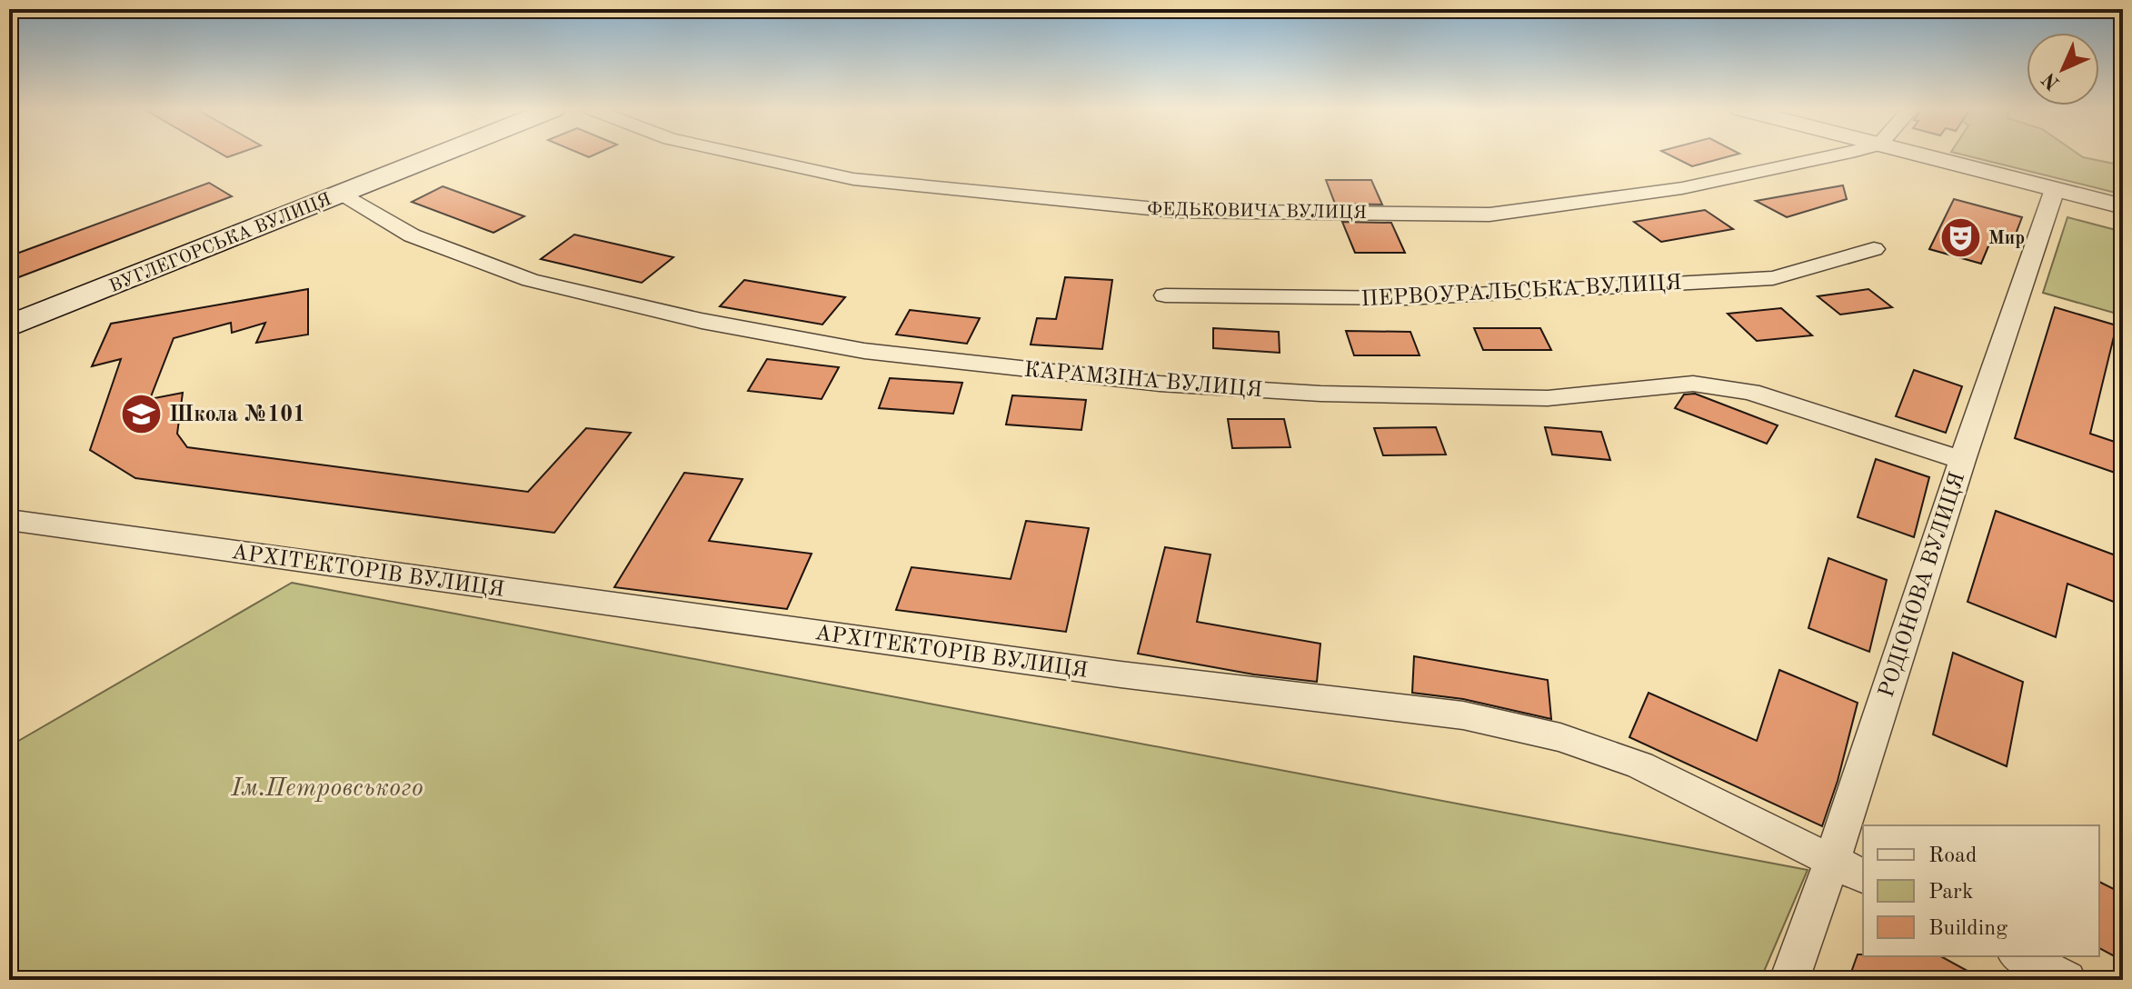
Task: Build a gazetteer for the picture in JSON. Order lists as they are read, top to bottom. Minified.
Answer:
{"streets":{"main road":["ВУГЛЕГОРСЬКА ВУЛИЦЯ"],"street":["ФЕДЬКОВИЧА ВУЛИЦЯ","ПЕРВОУРАЛЬСЬКА ВУЛИЦЯ","КАРАМЗІНА ВУЛИЦЯ","АРХІТЕКТОРІВ ВУЛИЦЯ","РОДІОНОВА ВУЛИЦЯ"]},"crossings":[["ВУГЛЕГОРСЬКА ВУЛИЦЯ","КАРАМЗІНА ВУЛИЦЯ"],["КАРАМЗІНА ВУЛИЦЯ","РОДІОНОВА ВУЛИЦЯ"],["АРХІТЕКТОРІВ ВУЛИЦЯ","РОДІОНОВА ВУЛИЦЯ"]],"parks":["Ім.Петровського"],"places":{"theatre":["Мир"],"school or university":["Школа №101"]},"legend":["Road","Park","Building"],"north":"bottom left"}
